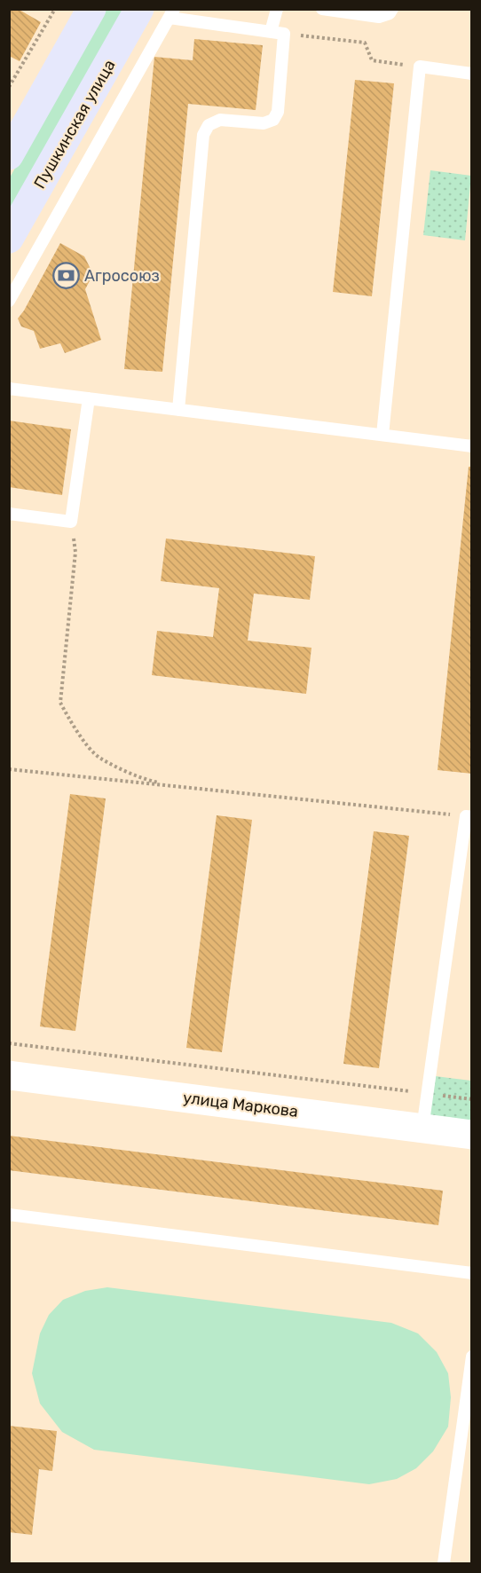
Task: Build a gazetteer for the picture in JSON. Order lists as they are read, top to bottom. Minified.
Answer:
{"streets":{"main road":["Пушкинская улица"],"street":["улица Маркова"]},"places":{"bank":["Агросоюз"]}}
